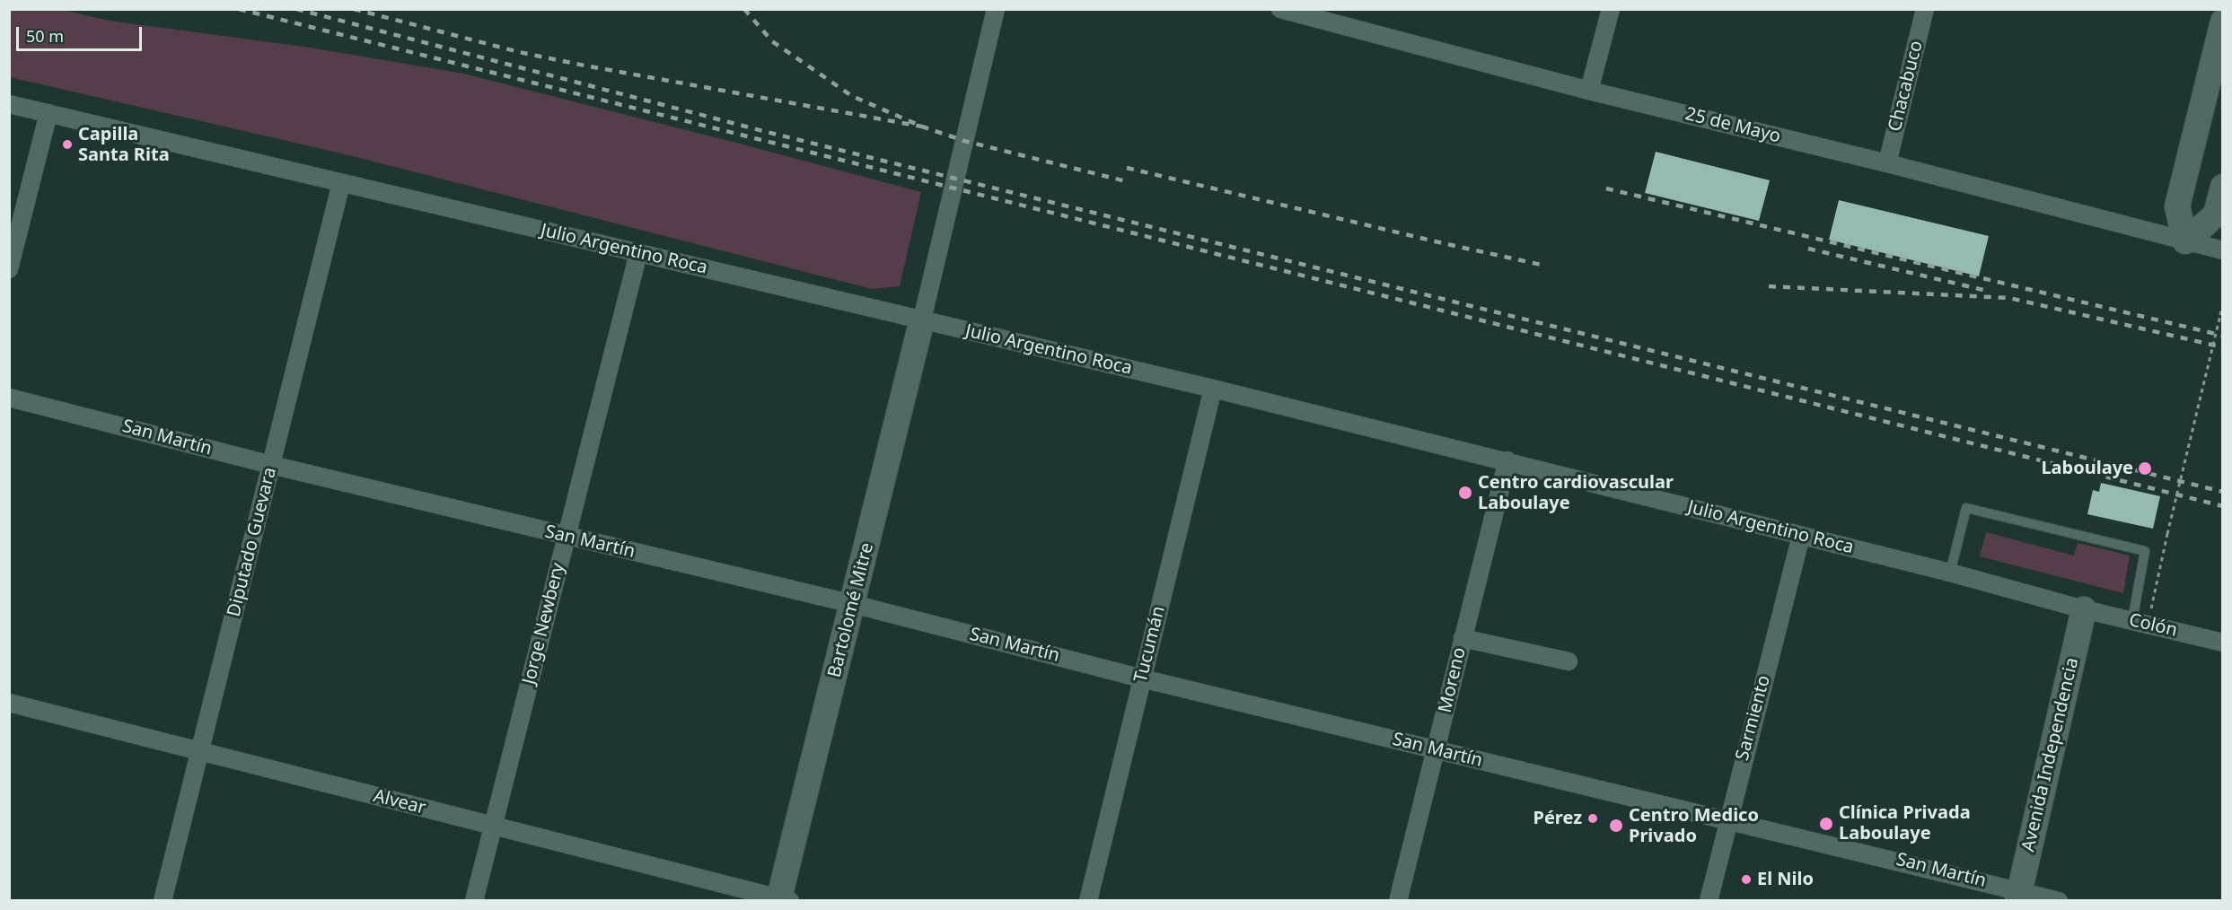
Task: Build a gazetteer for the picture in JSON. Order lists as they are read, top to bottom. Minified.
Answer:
{"streets":{"main road":["Bartolomé Mitre","Avenida Independencia"],"street":["Chacabuco","25 de Mayo","Julio Argentino Roca","San Martín","Diputado Guevara","Jorge Newbery","Colón","Tucumán","Moreno","Sarmiento","Alvear"]},"crossings":[["Chacabuco","25 de Mayo"],["Julio Argentino Roca","Diputado Guevara"],["Julio Argentino Roca","Bartolomé Mitre"],["Julio Argentino Roca","Jorge Newbery"],["Julio Argentino Roca","Colón"],["Julio Argentino Roca","Tucumán"],["Julio Argentino Roca","Moreno"],["Julio Argentino Roca","Sarmiento"],["Julio Argentino Roca","Avenida Independencia"],["San Martín","Diputado Guevara"],["San Martín","Bartolomé Mitre"],["San Martín","Jorge Newbery"],["San Martín","Tucumán"],["San Martín","Moreno"],["San Martín","Sarmiento"],["San Martín","Avenida Independencia"],["Diputado Guevara","Alvear"],["Bartolomé Mitre","Alvear"],["Jorge Newbery","Alvear"],["Colón","Avenida Independencia"]],"places":["Capilla Santa Rita","Laboulaye","Centro cardiovascular Laboulaye","Pérez","Clínica Privada Laboulaye","Centro Medico Privado","El Nilo"],"scale_bar":"50 m"}
